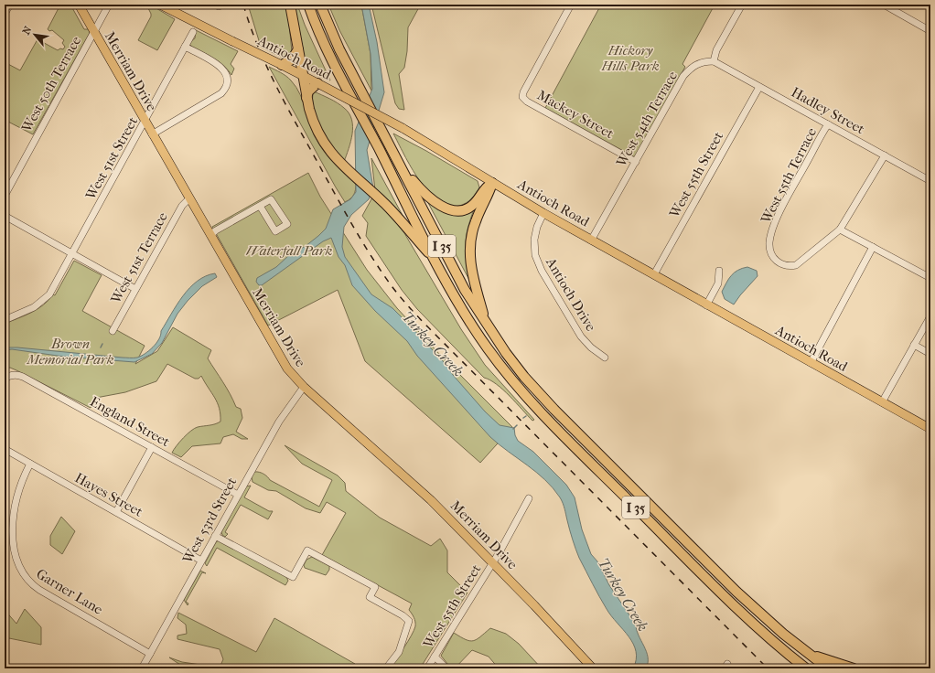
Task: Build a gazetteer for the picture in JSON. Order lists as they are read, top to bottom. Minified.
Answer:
{"streets":{"highway":["I 35"],"main road":["Antioch Road","Merriam Drive"],"street":["West 50th Terrace","Hadley Street","Mackey Street","West 54th Terrace","West 51st Street","West 55th Street","West 55th Terrace","West 51st Terrace","Antioch Drive","England Street","Hayes Street","West 53rd Street","Garner Lane"]},"crossings":[["Antioch Road","West 54th Terrace"],["Antioch Road","West 55th Street"],["Antioch Road","Antioch Drive"],["Merriam Drive","West 50th Terrace"],["Merriam Drive","West 51st Street"],["Merriam Drive","West 55th Street"],["Merriam Drive","West 51st Terrace"],["Merriam Drive","West 53rd Street"],["Hadley Street","West 54th Terrace"],["Hadley Street","West 55th Street"],["Hadley Street","West 55th Terrace"],["Mackey Street","West 54th Terrace"],["England Street","West 53rd Street"],["Hayes Street","West 53rd Street"],["Hayes Street","Garner Lane"],["West 53rd Street","Garner Lane"]],"water":["Turkey Creek"],"parks":["Hickory Hills Park","Waterfall Park","Brown Memorial Park"],"north":"top left"}
